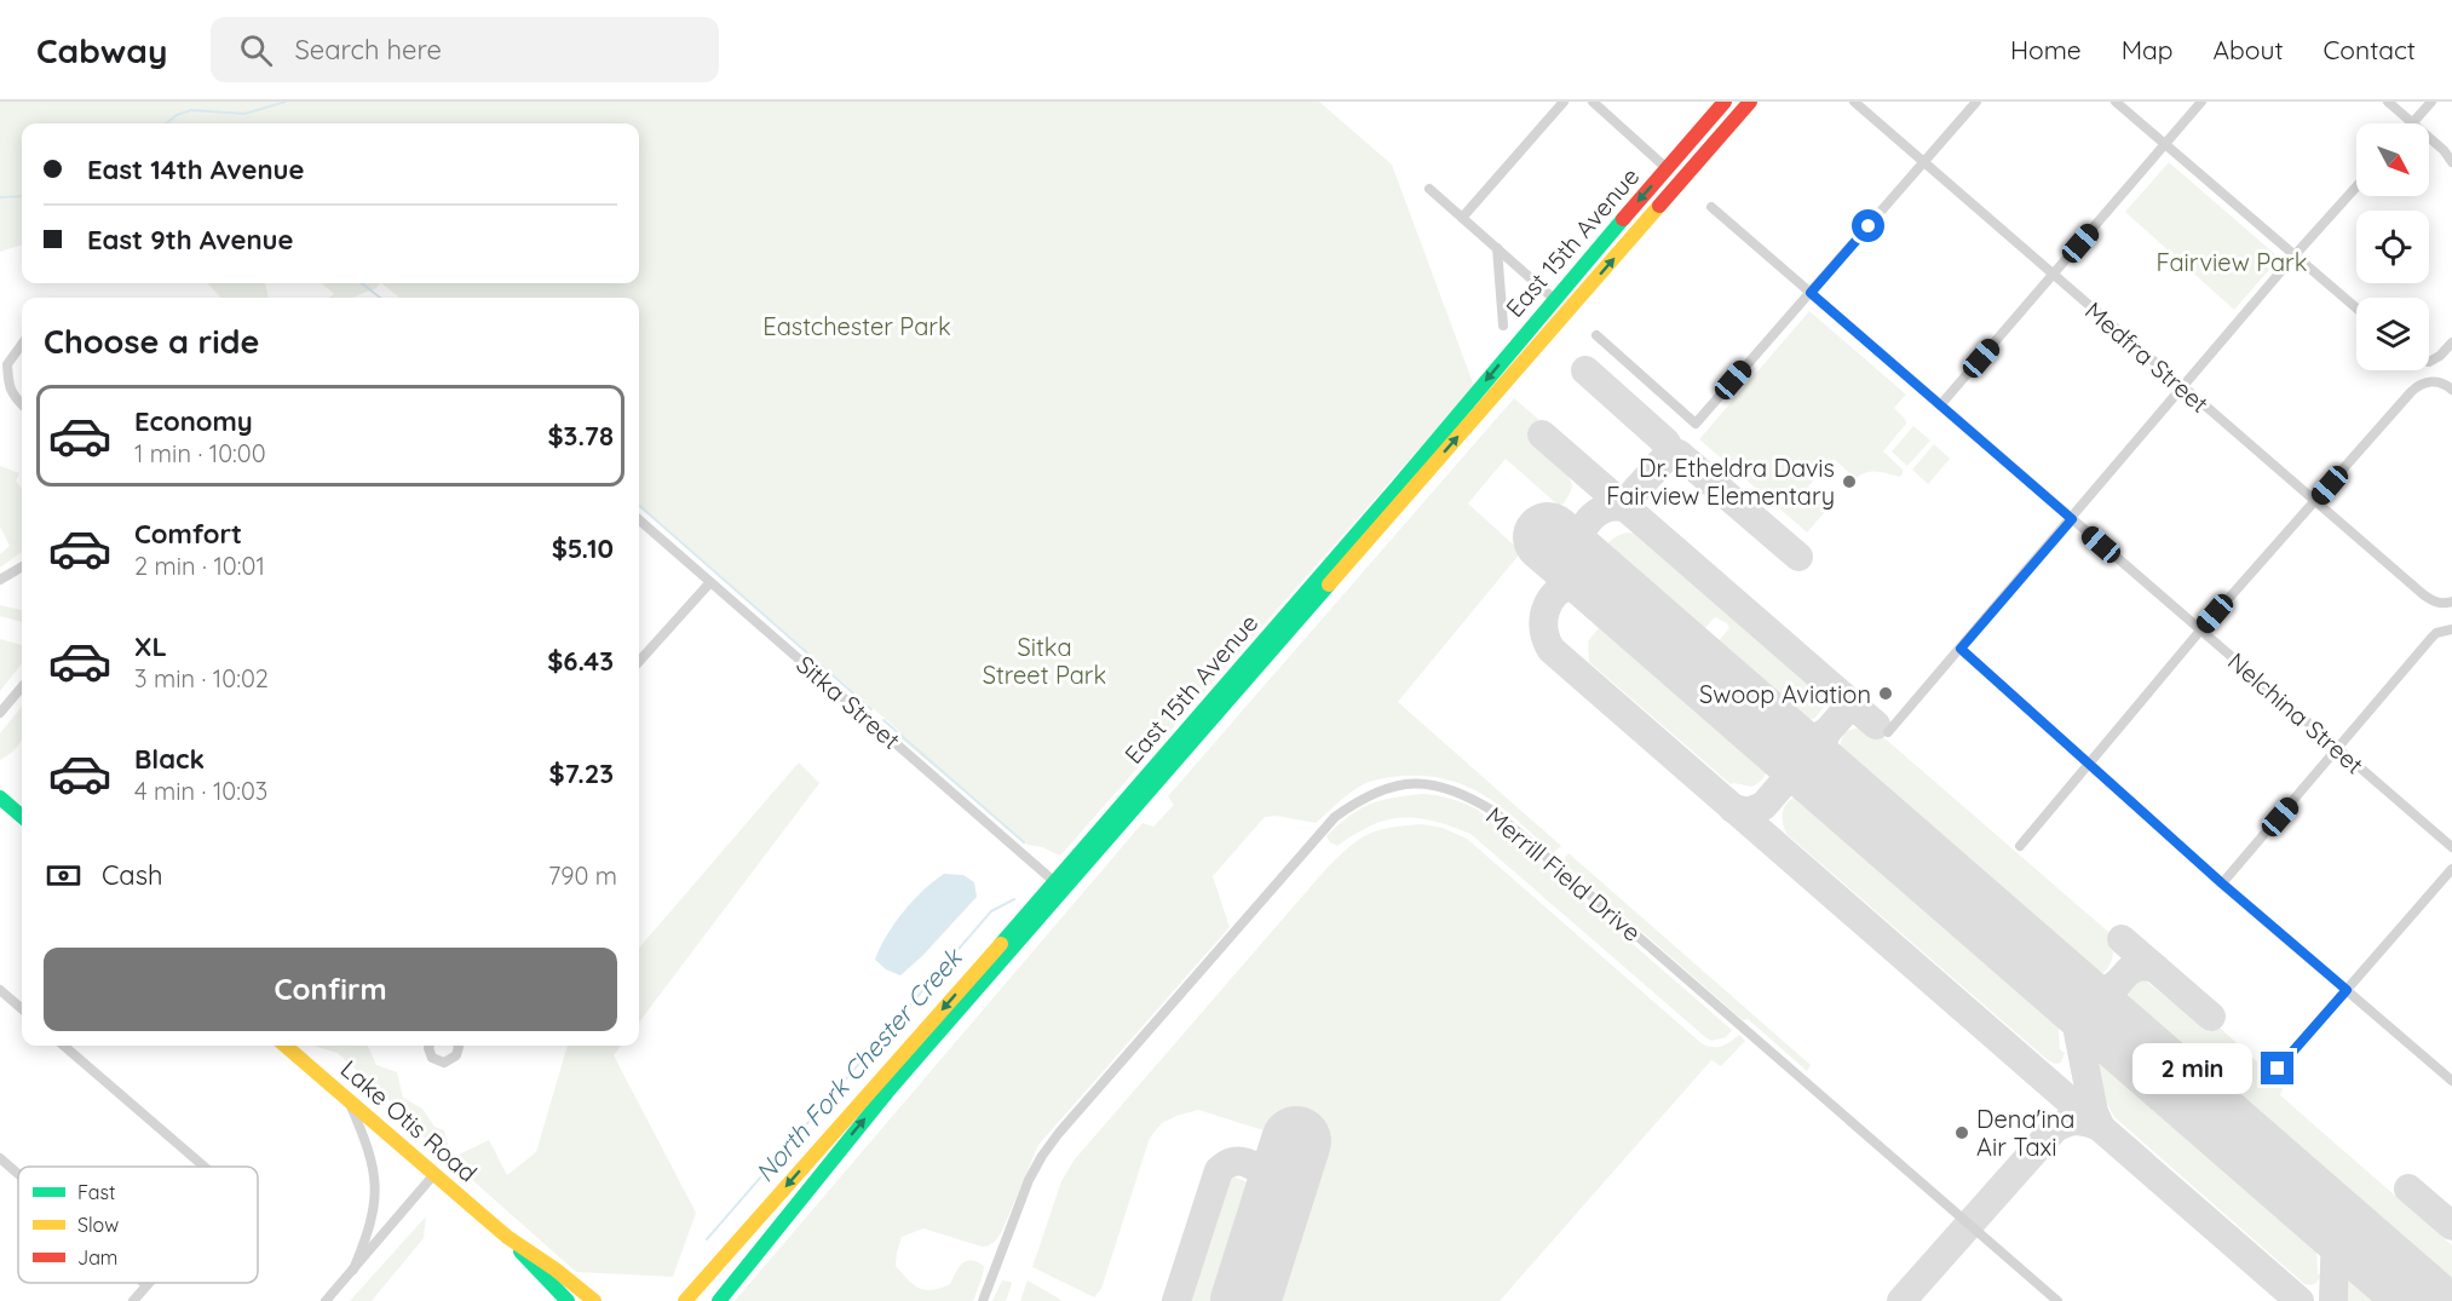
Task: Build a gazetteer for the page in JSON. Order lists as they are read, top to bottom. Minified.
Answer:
{"streets":{"main road":["East 15th Avenue","Lake Otis Road"],"street":["Medfra Street","Sitka Street","Nelchina Street","Merrill Field Drive"]},"crossings":[["East 15th Avenue","Sitka Street"]],"water":["North Fork Chester Creek"],"parks":["Fairview Park","Eastchester Park","Sitka Street Park"],"places":["Dr. Etheldra Davis Fairview Elementary","Swoop Aviation","Dena'ina Air Taxi"],"legend":["Fast","Slow","Jam"],"north":"bottom right","page":{"header":"Cabway","search":"Search here","nav":["Home","Map","About","Contact"],"banner":["East 14th Avenue","East 9th Avenue"],"heading":"Choose a ride","list":[{"name":"Economy","note":"1 min · 10:00","value":"$3.78"},{"name":"Comfort","note":"2 min · 10:01","value":"$5.10"},{"name":"XL","note":"3 min · 10:02","value":"$6.43"},{"name":"Black","note":"4 min · 10:03","value":"$7.23"}],"pay":["Cash","790 m"],"buttons":"Confirm","bubble":"2 min"}}
